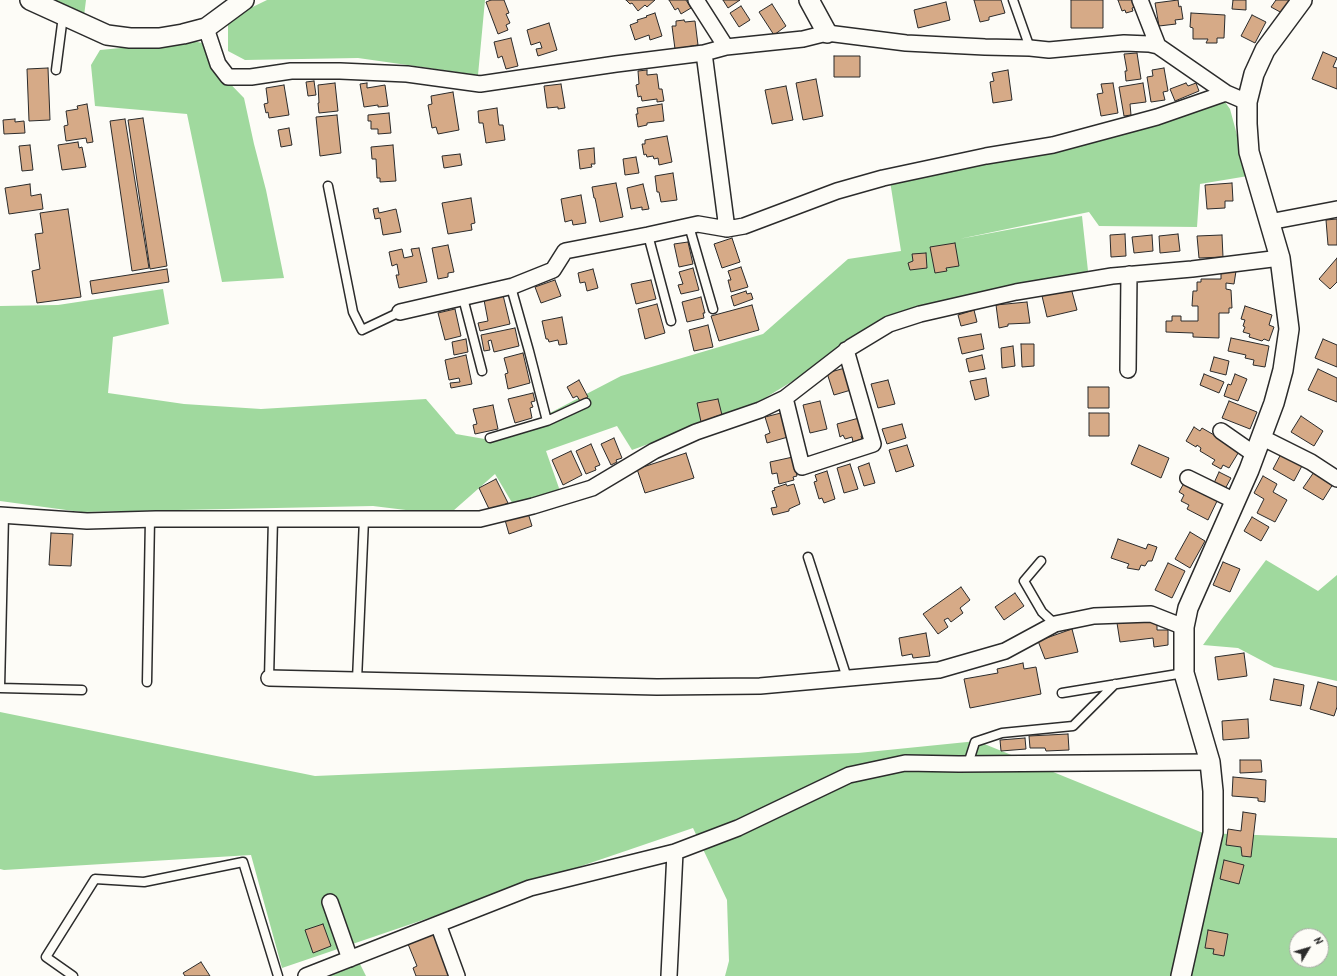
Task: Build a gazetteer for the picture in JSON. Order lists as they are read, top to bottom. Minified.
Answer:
{"north":"top right"}
